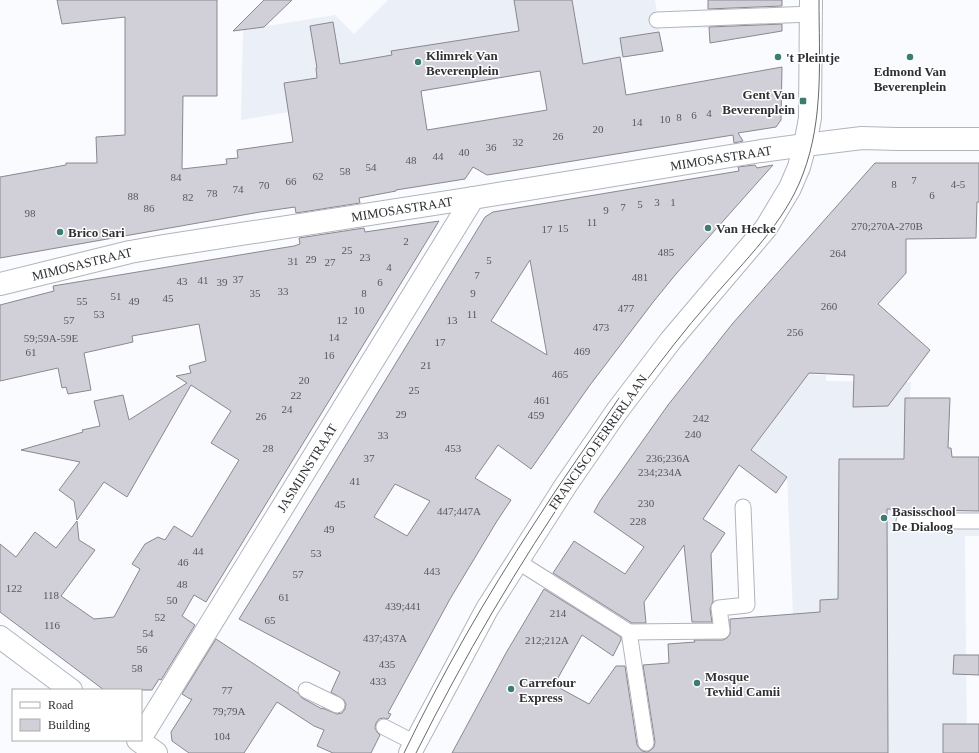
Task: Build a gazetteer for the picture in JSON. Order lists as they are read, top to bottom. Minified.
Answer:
{"streets":{"street":["MIMOSASTRAAT","FRANCISCO FERRERLAAN","JASMIJNSTRAAT"]},"crossings":[["MIMOSASTRAAT","FRANCISCO FERRERLAAN"],["MIMOSASTRAAT","JASMIJNSTRAAT"]],"places":{"other":["'t Pleintje","Edmond Van Beverenplein","Klimrek Van Beverenplein","Van Hecke","Brico Sari","Basisschool De Dialoog","Mosque Tevhid Camii","Carrefour Express"],"transit":["Gent Van Beverenplein"]},"house_numbers":["4","6","8","10","14","20","26","32","36","40","44","48","54","58","62","84","7","66","8","4-5","70","74","78","6","88","82","3","1","5","7","86","9","98","11","270;270A-270B","15","17","2","25","485","264","23","29","5","31","27","4","7","481","37","41","43","39","6","33","35","8","9","51","45","55","49","260","477","10","53","11","57","12","13","473","256","14","59;59A-59E","17","469","61","16","21","465","20","25","22","461","24","29","459","26","242","240","33","28","453","37","236;236A","234;234A","41","230","45","447;447A","228","49","44","53","46","443","57","48","122","118","61","50","439;441","214","52","65","116","54","437;437A","212;212A","56","435","58","433","77","79;79A","104"],"legend":["Road","Building"]}
